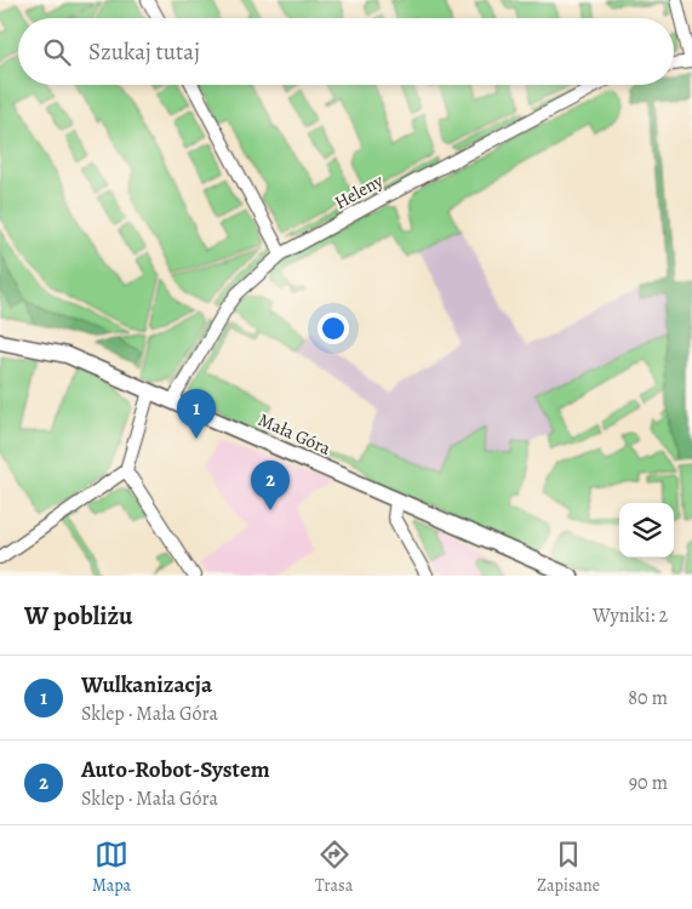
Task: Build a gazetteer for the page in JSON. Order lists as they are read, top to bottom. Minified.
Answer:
{"streets":{"street":["Heleny","Mała Góra"]},"crossings":[["Heleny","Mała Góra"]],"page":{"search":"Szukaj tutaj","pins":["1","2"],"heading":["W pobliżu","Wyniki: 2"],"list":[{"mark":"1","name":"Wulkanizacja","note":"Sklep · Mała Góra","value":"80 m"},{"mark":"2","name":"Auto-Robot-System","note":"Sklep · Mała Góra","value":"90 m"}],"nav":["Mapa","Trasa","Zapisane"]}}
